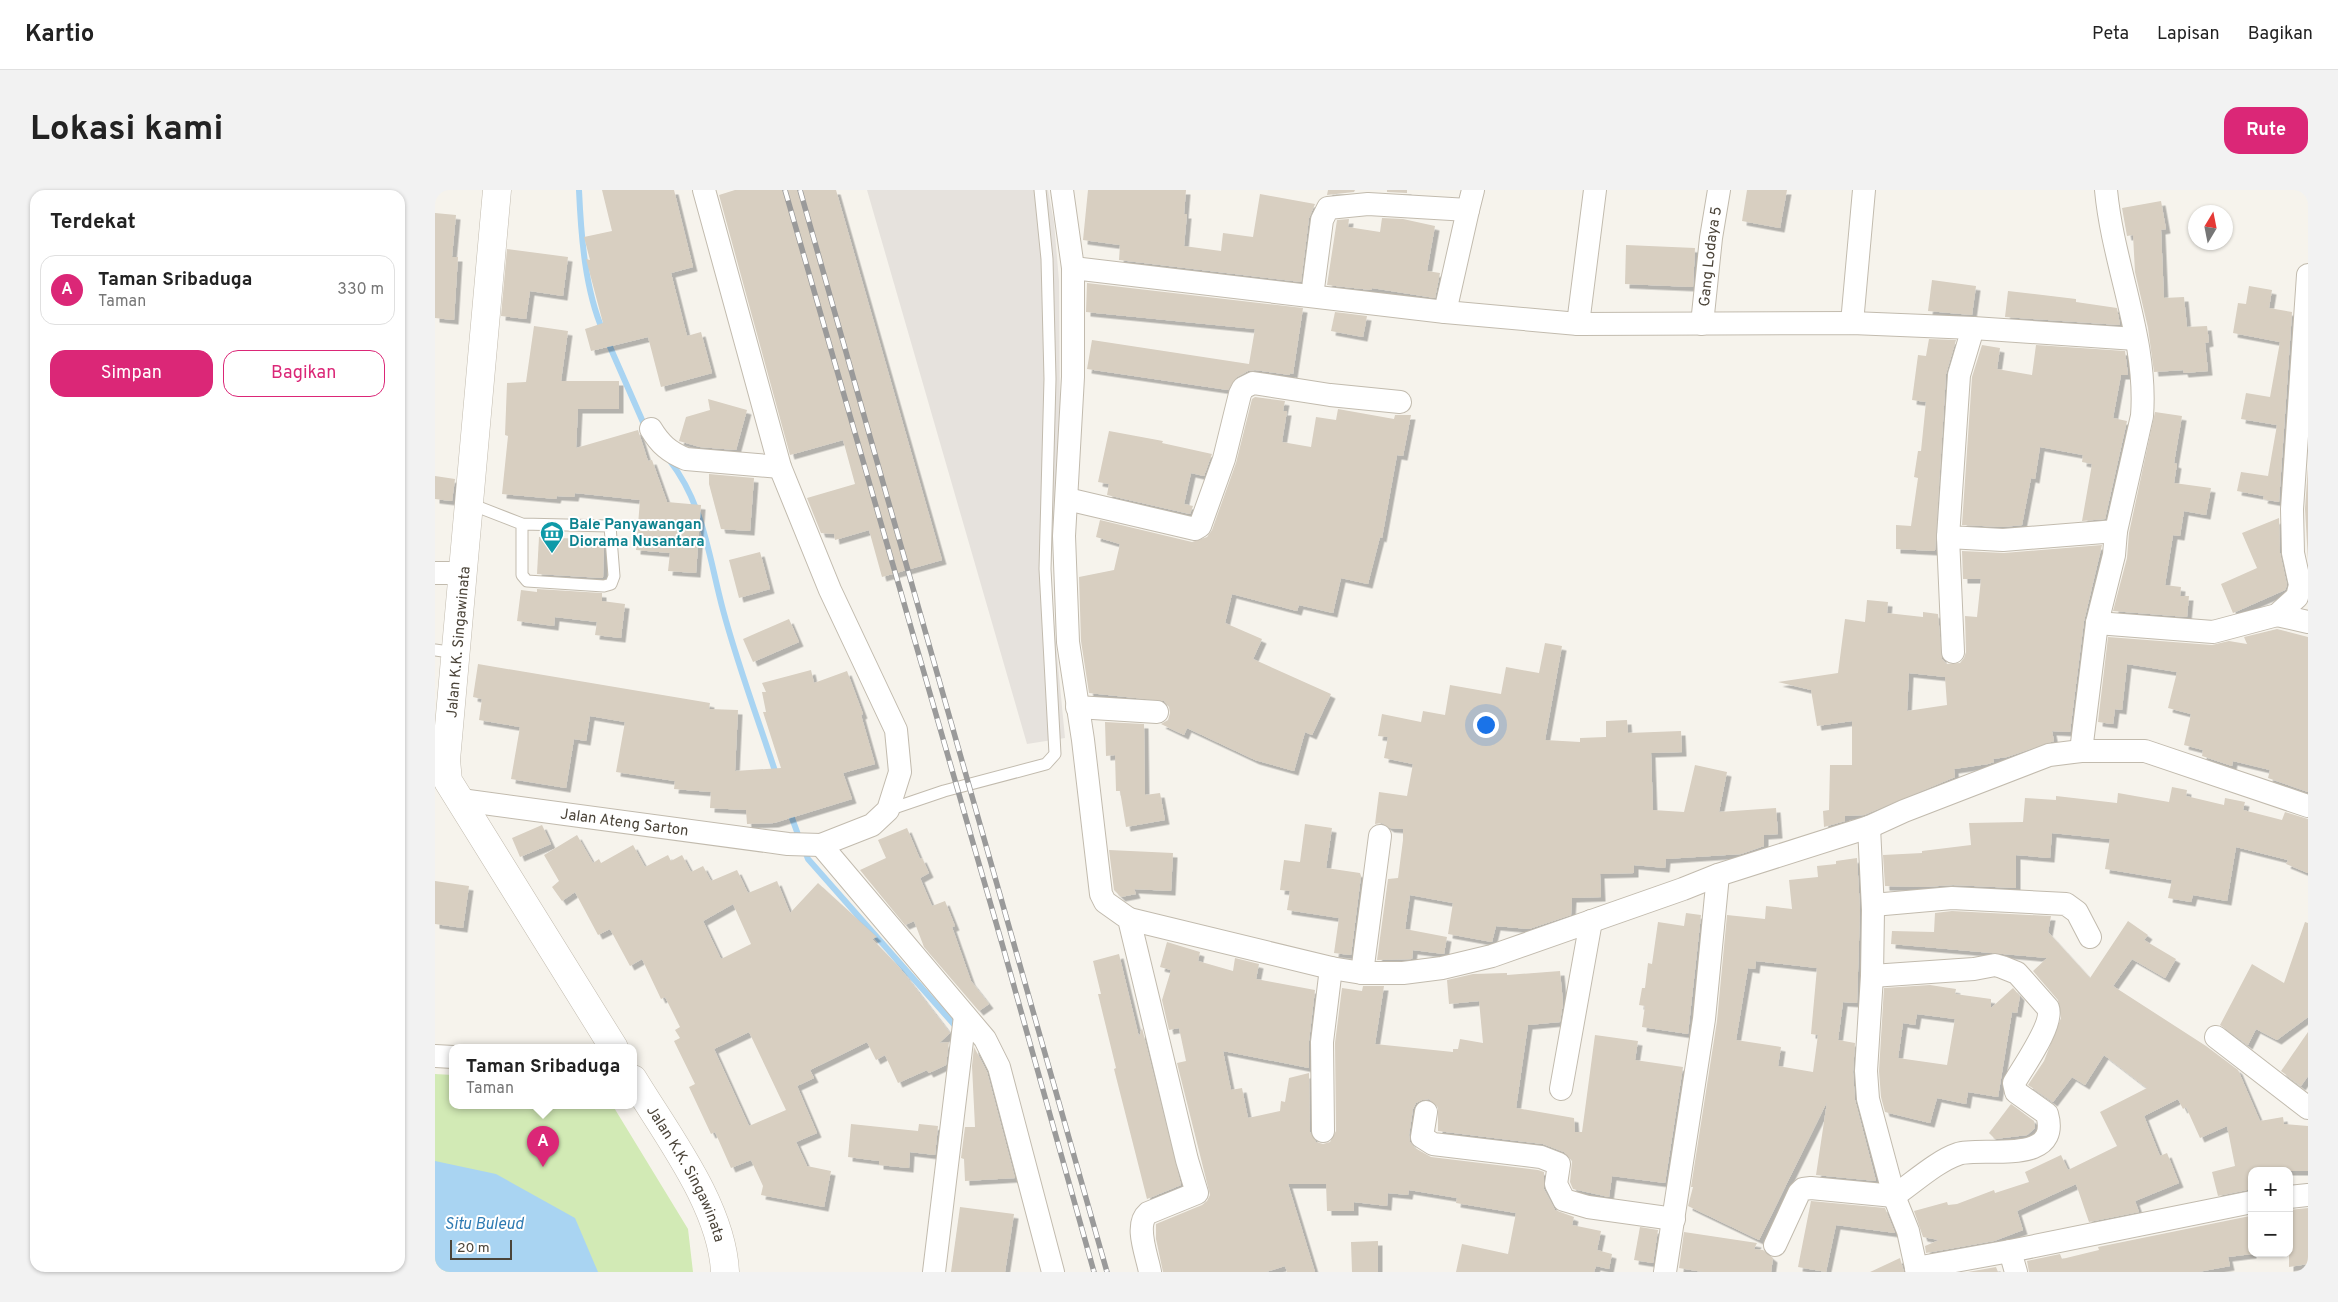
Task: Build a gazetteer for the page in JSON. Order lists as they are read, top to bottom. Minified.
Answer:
{"streets":{"street":["Gang Lodaya 5","Jalan K.K. Singawinata","Jalan Ateng Sarton"]},"crossings":[["Jalan K.K. Singawinata","Jalan Ateng Sarton"]],"water":["Situ Buleud"],"places":{"museum":["Bale Panyawangan Diorama Nusantara"]},"scale_bar":"20 m","north":"top","page":{"header":"Kartio","nav":["Peta","Lapisan","Bagikan"],"buttons":["Rute",["Simpan","Bagikan"]],"title":"Lokasi kami","heading":"Terdekat","list":[{"mark":"A","name":"Taman Sribaduga","note":"Taman","value":"330 m"}],"popup":["Taman Sribaduga","Taman"],"pins":"A","map_buttons":["+","−"],"scale":"20 m"}}
